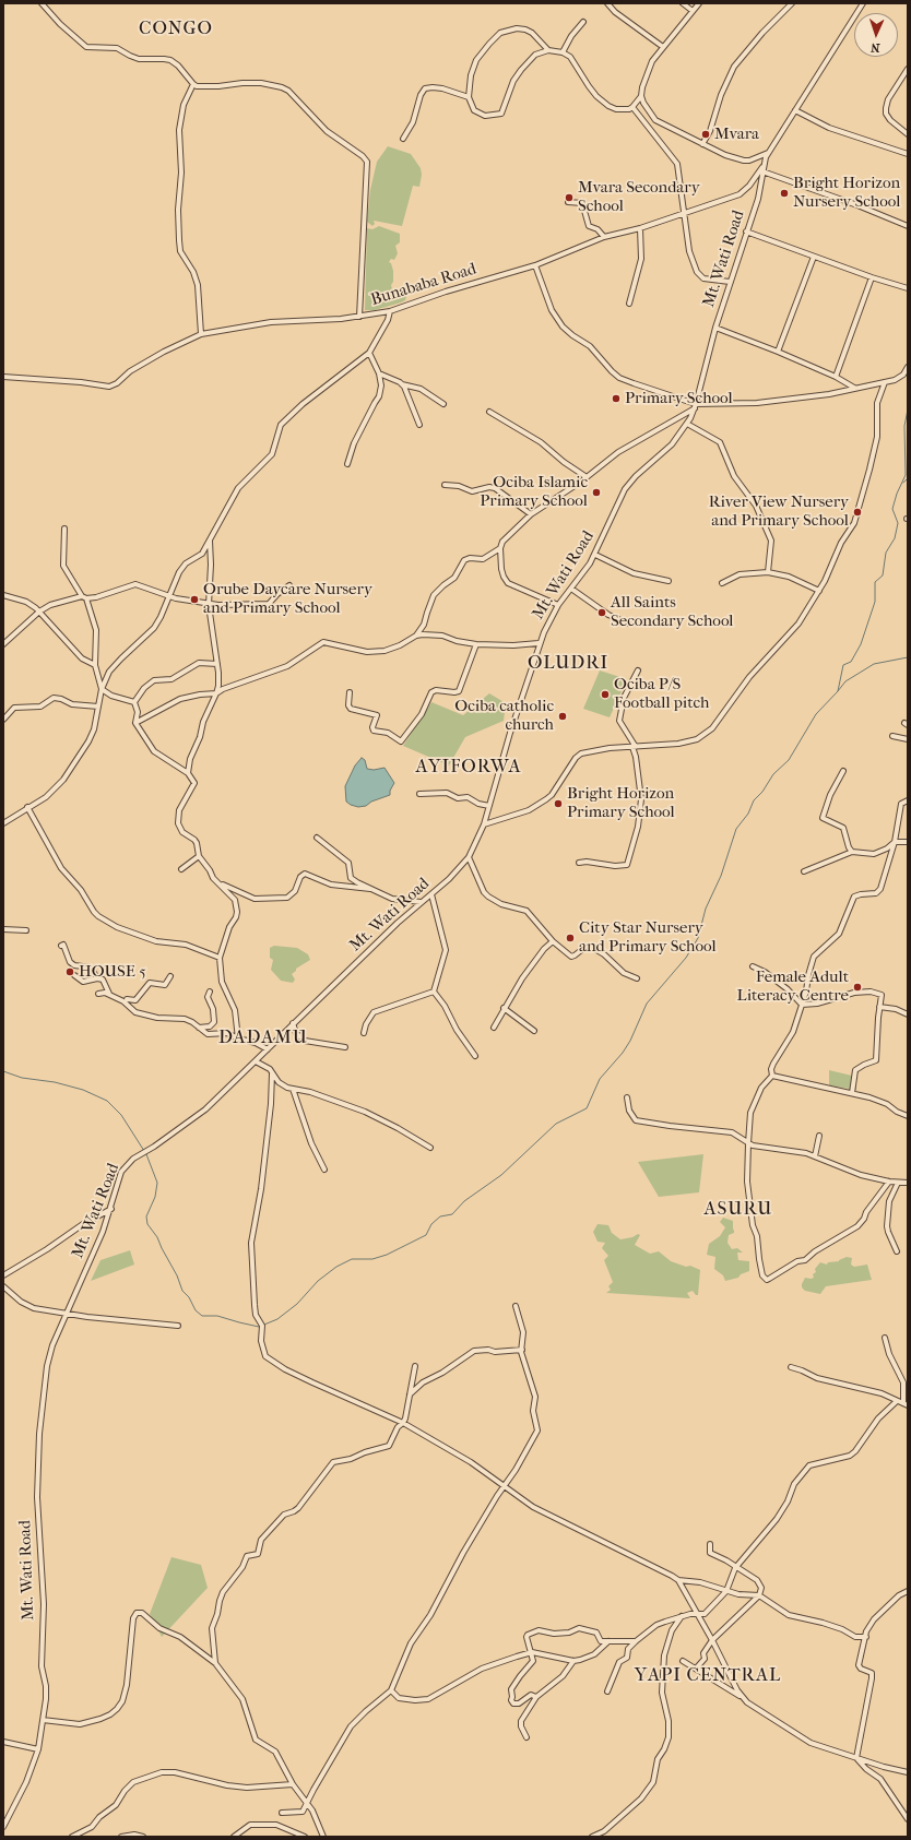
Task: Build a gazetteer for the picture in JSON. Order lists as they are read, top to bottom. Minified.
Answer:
{"streets":{"street":["Mt. Wati Road","Bunababa Road"]},"crossings":[["Mt. Wati Road","Bunababa Road"]],"districts":["CONGO","OLUDRI","AYIFORWA","DADAMU","ASURU","YAPI CENTRAL"],"places":["Mvara","Bright Horizon Nursery School","Mvara Secondary School","Primary School","Ociba Islamic Primary School","River View Nursery and Primary School","Orube Daycare Nursery and Primary School","All Saints Secondary School","Ociba P/S Football pitch","Ociba catholic church","Bright Horizon Primary School","City Star Nursery and Primary School","HOUSE 5","Female Adult Literacy Centre"],"north":"bottom"}
